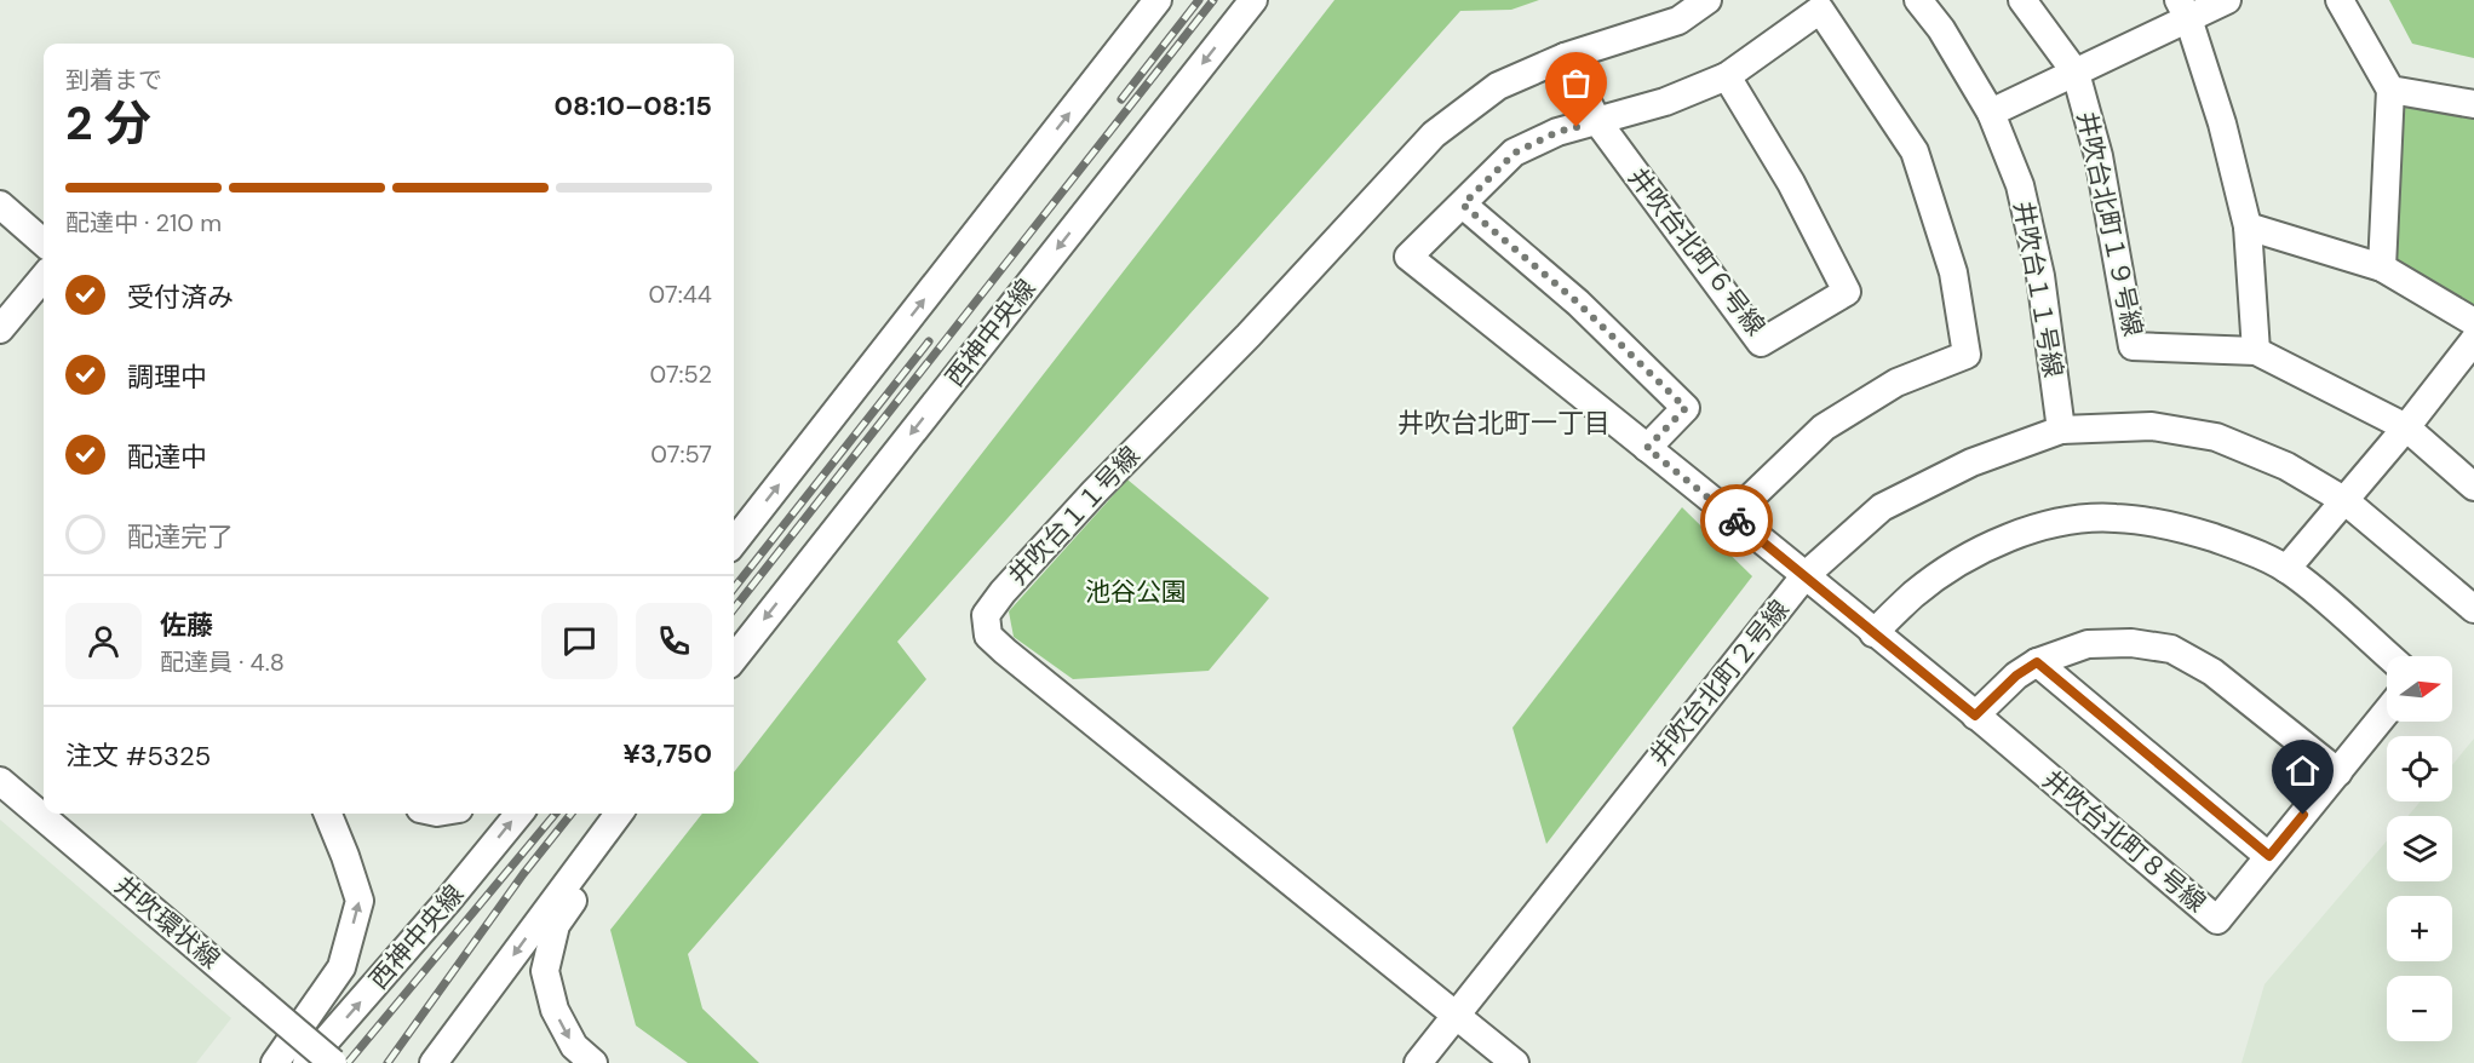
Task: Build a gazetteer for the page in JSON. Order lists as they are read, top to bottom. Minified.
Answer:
{"streets":{"street":["井吹台北町１９号線","井吹台北町６号線","井吹台１１号線","西神中央線","井吹台北町２号線","井吹台北町８号線","井吹環状線"]},"crossings":[["井吹台北町６号線","井吹台１１号線"],["井吹台１１号線","井吹台北町２号線"],["井吹台北町２号線","井吹台北町８号線"]],"districts":["井吹台北町一丁目"],"parks":["池谷公園"],"north":"right","page":{"heading":["2 分","到着まで","08:10–08:15"],"panel":["佐藤","配達員 · 4.8","注文 #5325","¥3,750"],"bar":"配達中 · 210 m","list":[["受付済み","07:44"],["調理中","07:52"],["配達中","07:57"],"配達完了"],"map_buttons":["+","−"]}}
